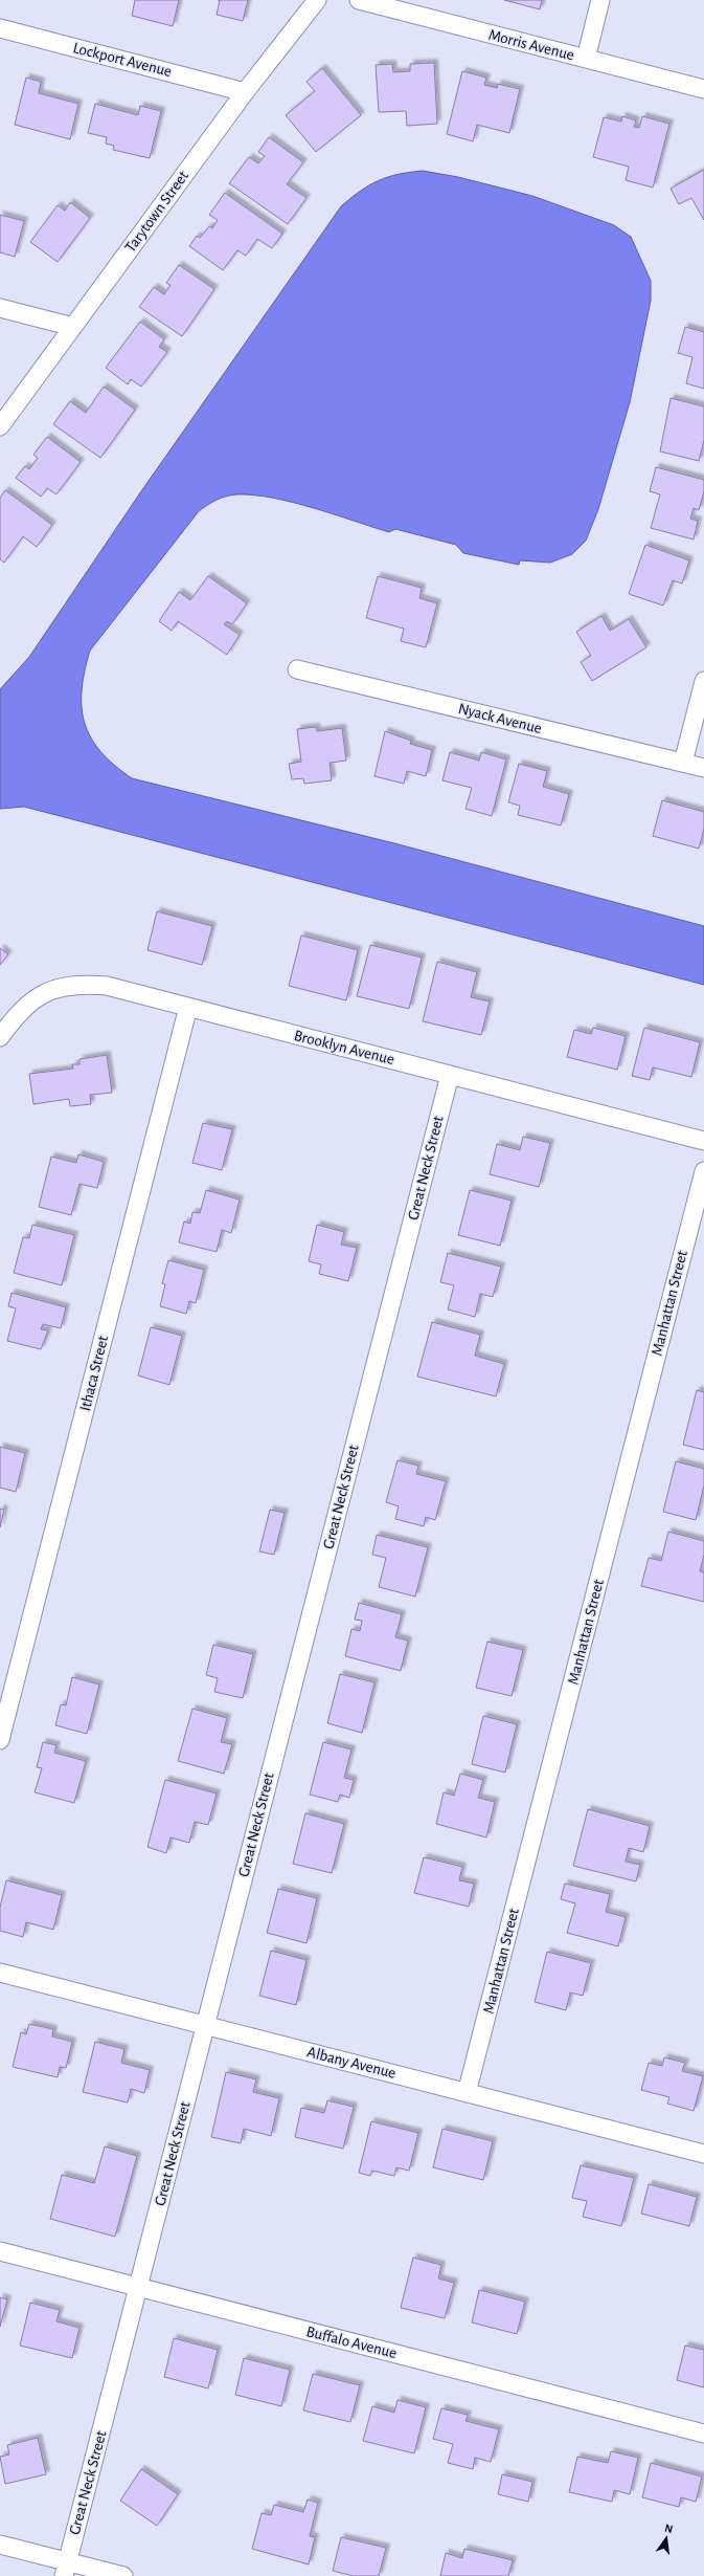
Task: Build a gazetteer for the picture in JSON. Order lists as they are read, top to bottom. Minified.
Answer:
{"streets":{"street":["Morris Avenue","Lockport Avenue","Tarytown Street","Nyack Avenue","Brooklyn Avenue","Great Neck Street","Manhattan Street","Ithaca Street","Albany Avenue","Buffalo Avenue"]},"crossings":[["Lockport Avenue","Tarytown Street"],["Brooklyn Avenue","Great Neck Street"],["Brooklyn Avenue","Ithaca Street"],["Great Neck Street","Albany Avenue"],["Great Neck Street","Buffalo Avenue"],["Manhattan Street","Albany Avenue"]],"north":"top"}
